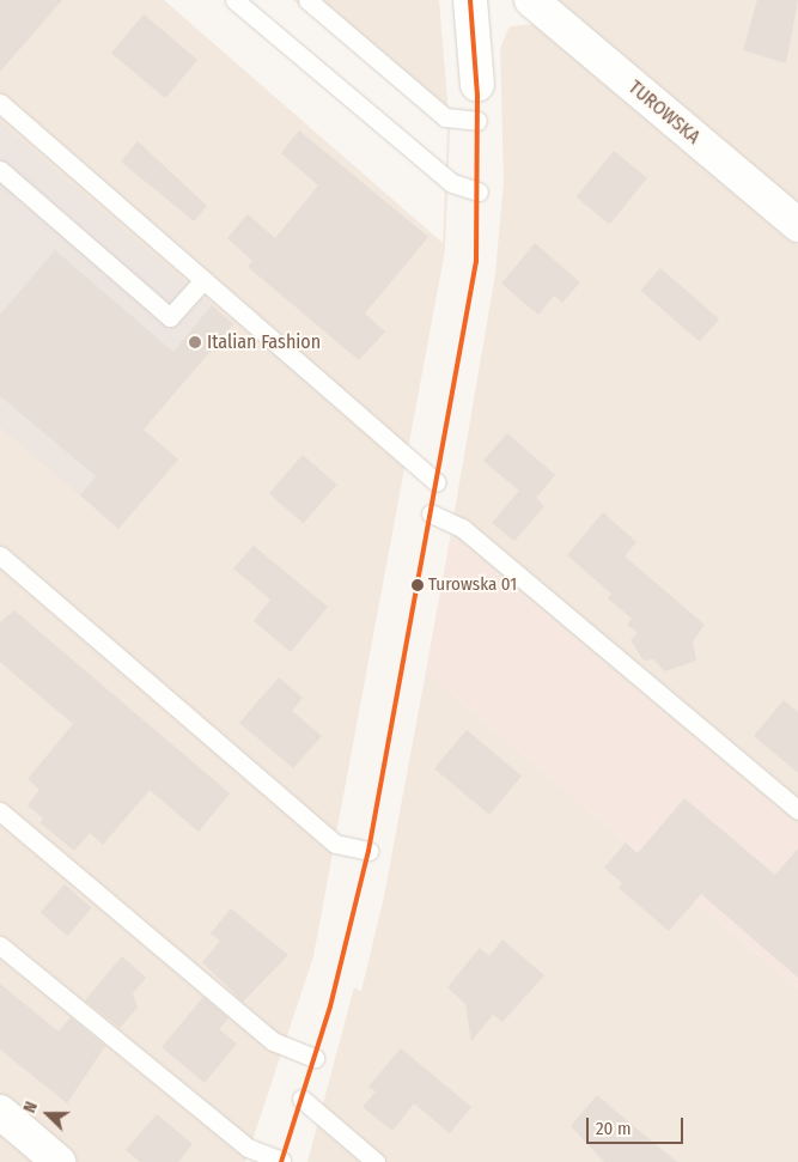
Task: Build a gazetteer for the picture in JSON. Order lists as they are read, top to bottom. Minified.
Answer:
{"streets":{"street":["TUROWSKA"]},"places":["Italian Fashion","Turowska 01"],"scale_bar":"20 m","north":"left"}
